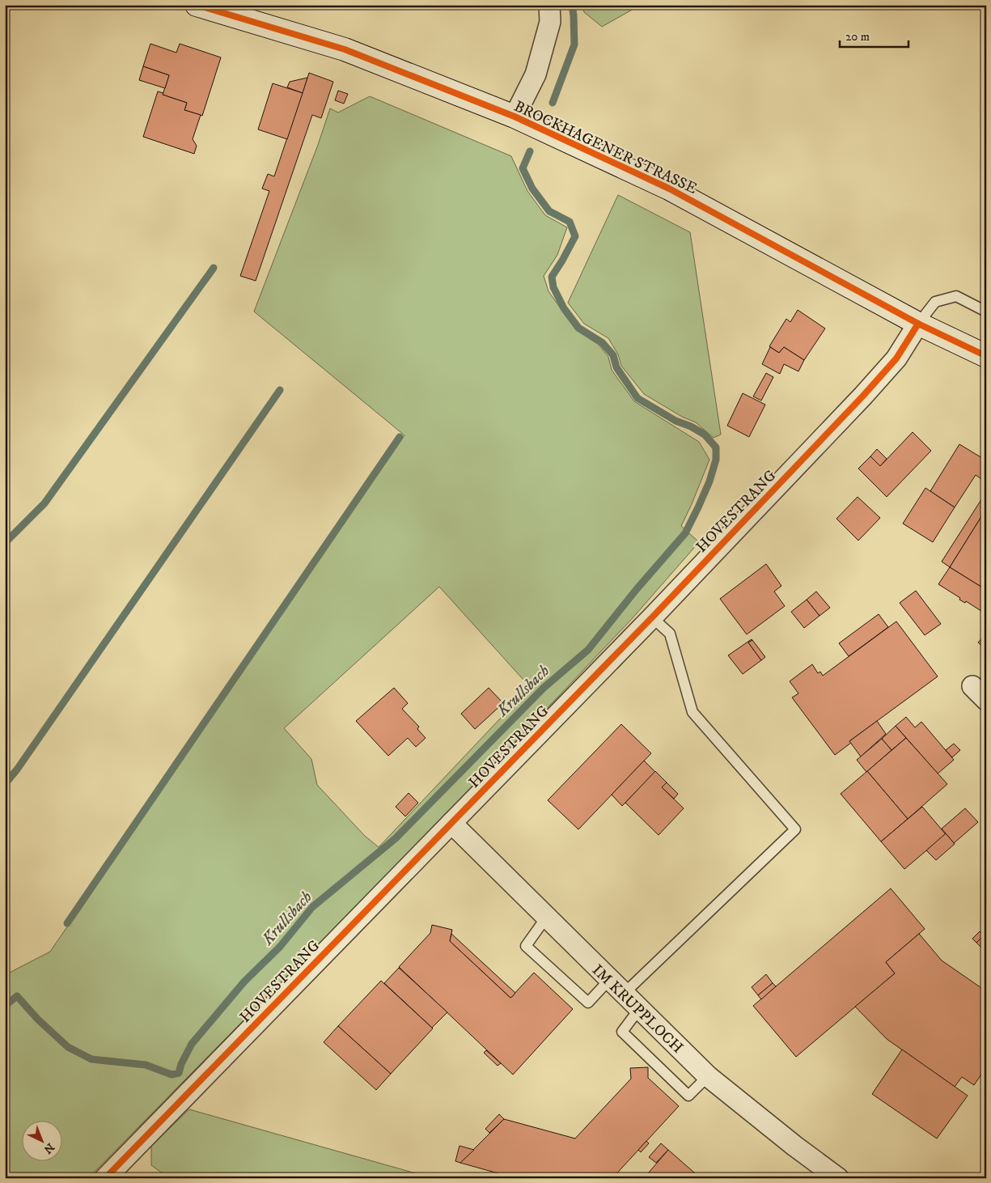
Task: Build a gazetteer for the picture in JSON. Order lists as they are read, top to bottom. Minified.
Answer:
{"streets":{"main road":["BROCKHAGENER STRASSE"],"street":["HOVESTRANG","IM KRUPPLOCH"]},"crossings":[["BROCKHAGENER STRASSE","HOVESTRANG"],["HOVESTRANG","IM KRUPPLOCH"]],"water":["Krullsbach"],"scale_bar":"20 m","north":"bottom right"}
